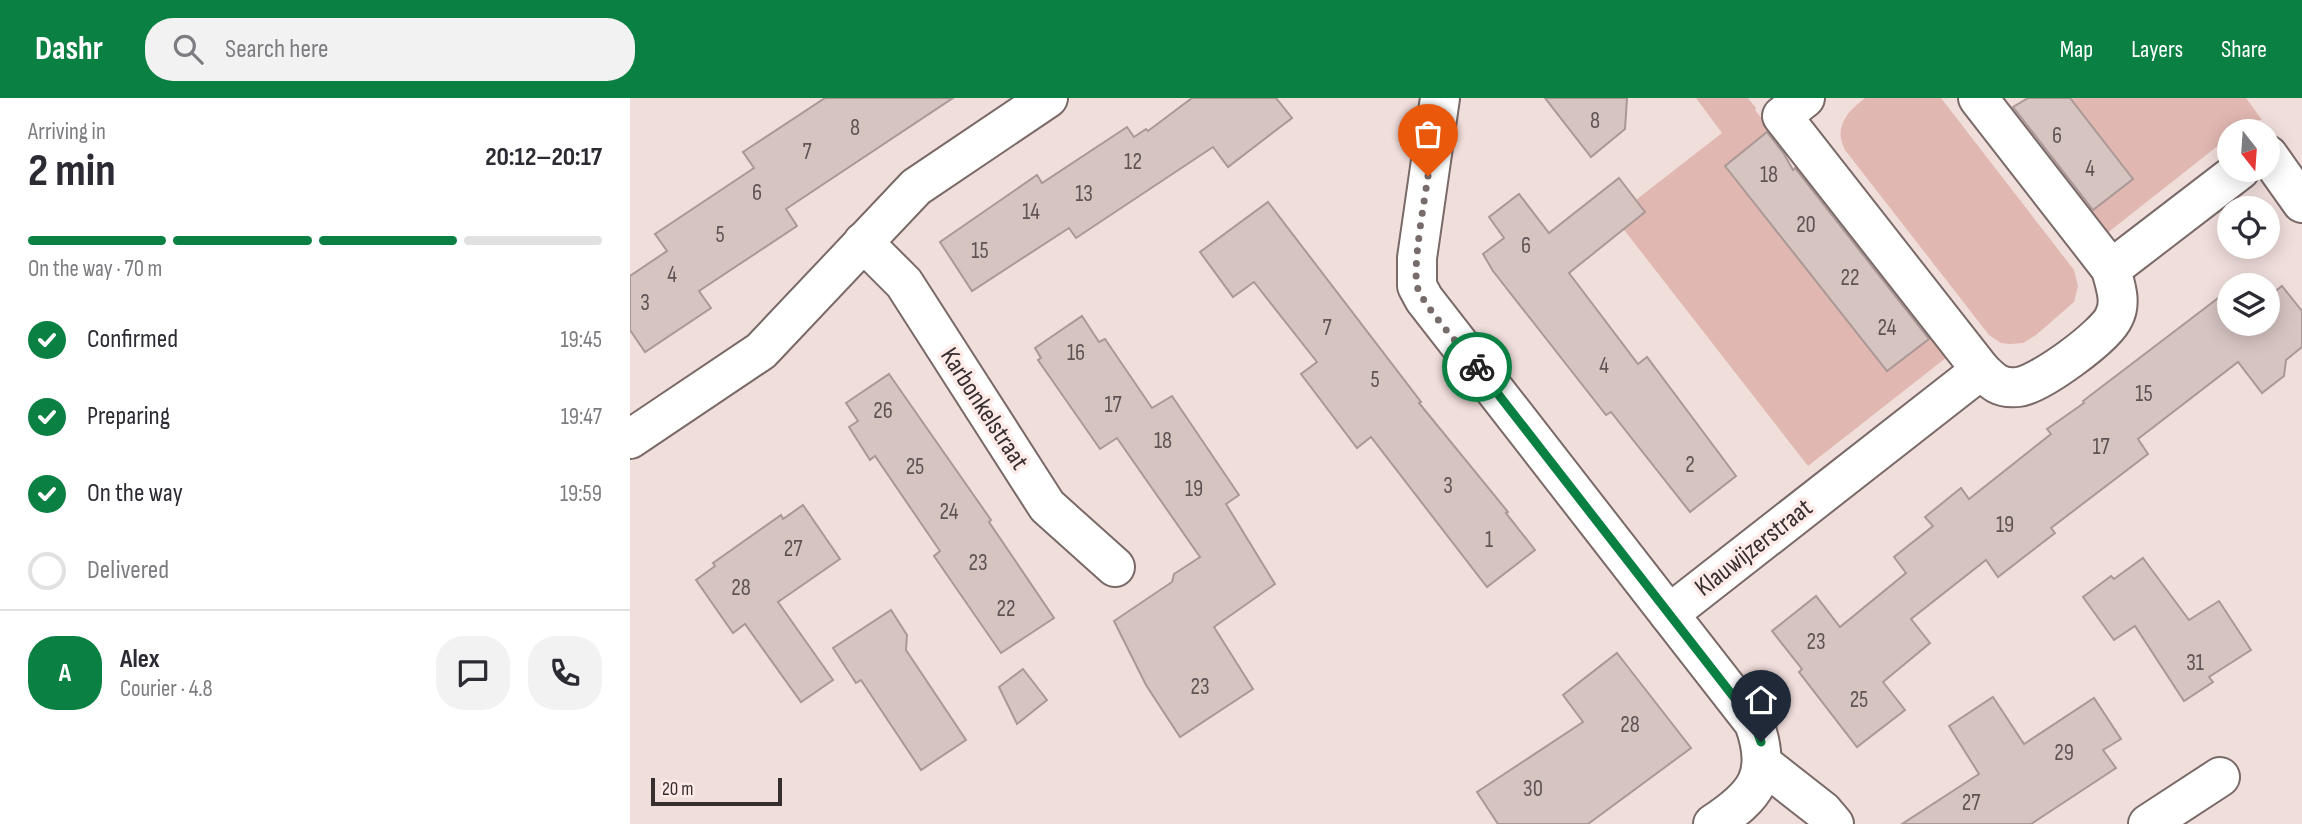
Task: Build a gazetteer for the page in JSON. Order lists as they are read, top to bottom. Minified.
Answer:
{"streets":{"street":["Karbonkelstraat","Klauwijzerstraat"]},"house_numbers":["8","8","6","7","12","4","18","6","13","14","20","5","6","15","4","22","3","7","24","16","4","5","15","17","26","18","17","2","25","3","19","24","19","1","27","23","28","22","23","31","23","25","28","29","30","27"],"scale_bar":"20 m","north":"bottom","page":{"header":"Dashr","search":"Search here","nav":["Map","Layers","Share"],"heading":["2 min","Arriving in","20:12–20:17"],"panel":["Alex","Courier · 4.8"],"bar":"On the way · 70 m","list":[["Confirmed","19:45"],["Preparing","19:47"],["On the way","19:59"],"Delivered"],"round":"A","scale":"20 m"}}
